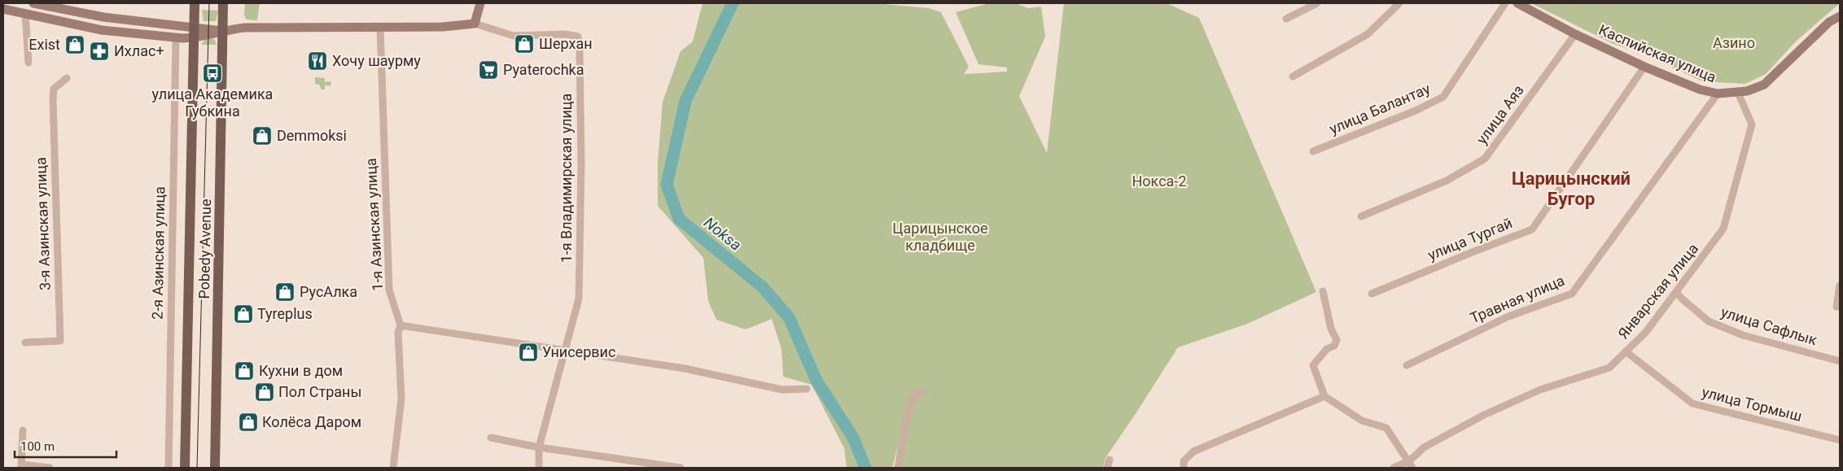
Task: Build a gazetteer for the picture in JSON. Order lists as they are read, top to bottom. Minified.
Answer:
{"streets":{"main road":["Pobedy Avenue"],"street":["Каспийская улица","улица Балантау","улица Аяз","1-я Владимирская улица","3-я Азинская улица","1-я Азинская улица","улица Тургай","2-я Азинская улица","Январская улица","Травная улица","улица Сафлык","улица Тормыш"]},"crossings":[["Каспийская улица","улица Аяз"],["Каспийская улица","улица Тургай"],["Каспийская улица","Январская улица"],["Каспийская улица","Травная улица"],["Январская улица","улица Сафлык"],["Январская улица","улица Тормыш"]],"districts":["Царицынский Бугор"],"water":["Noksa"],"parks":["Азино","Нокса-2","Царицынское кладбище"],"places":{"shop":["Шерхан","Exist","Demmoksi","РусАлка","Tyreplus","Унисервис","Кухни в дом","Пол Страны","Колёса Даром"],"pharmacy":["Ихлас+"],"restaurant":["Хочу шаурму"],"supermarket":["Pyaterochka"],"bus stop":["улица Академика Губкина"]},"scale_bar":"100 m"}
